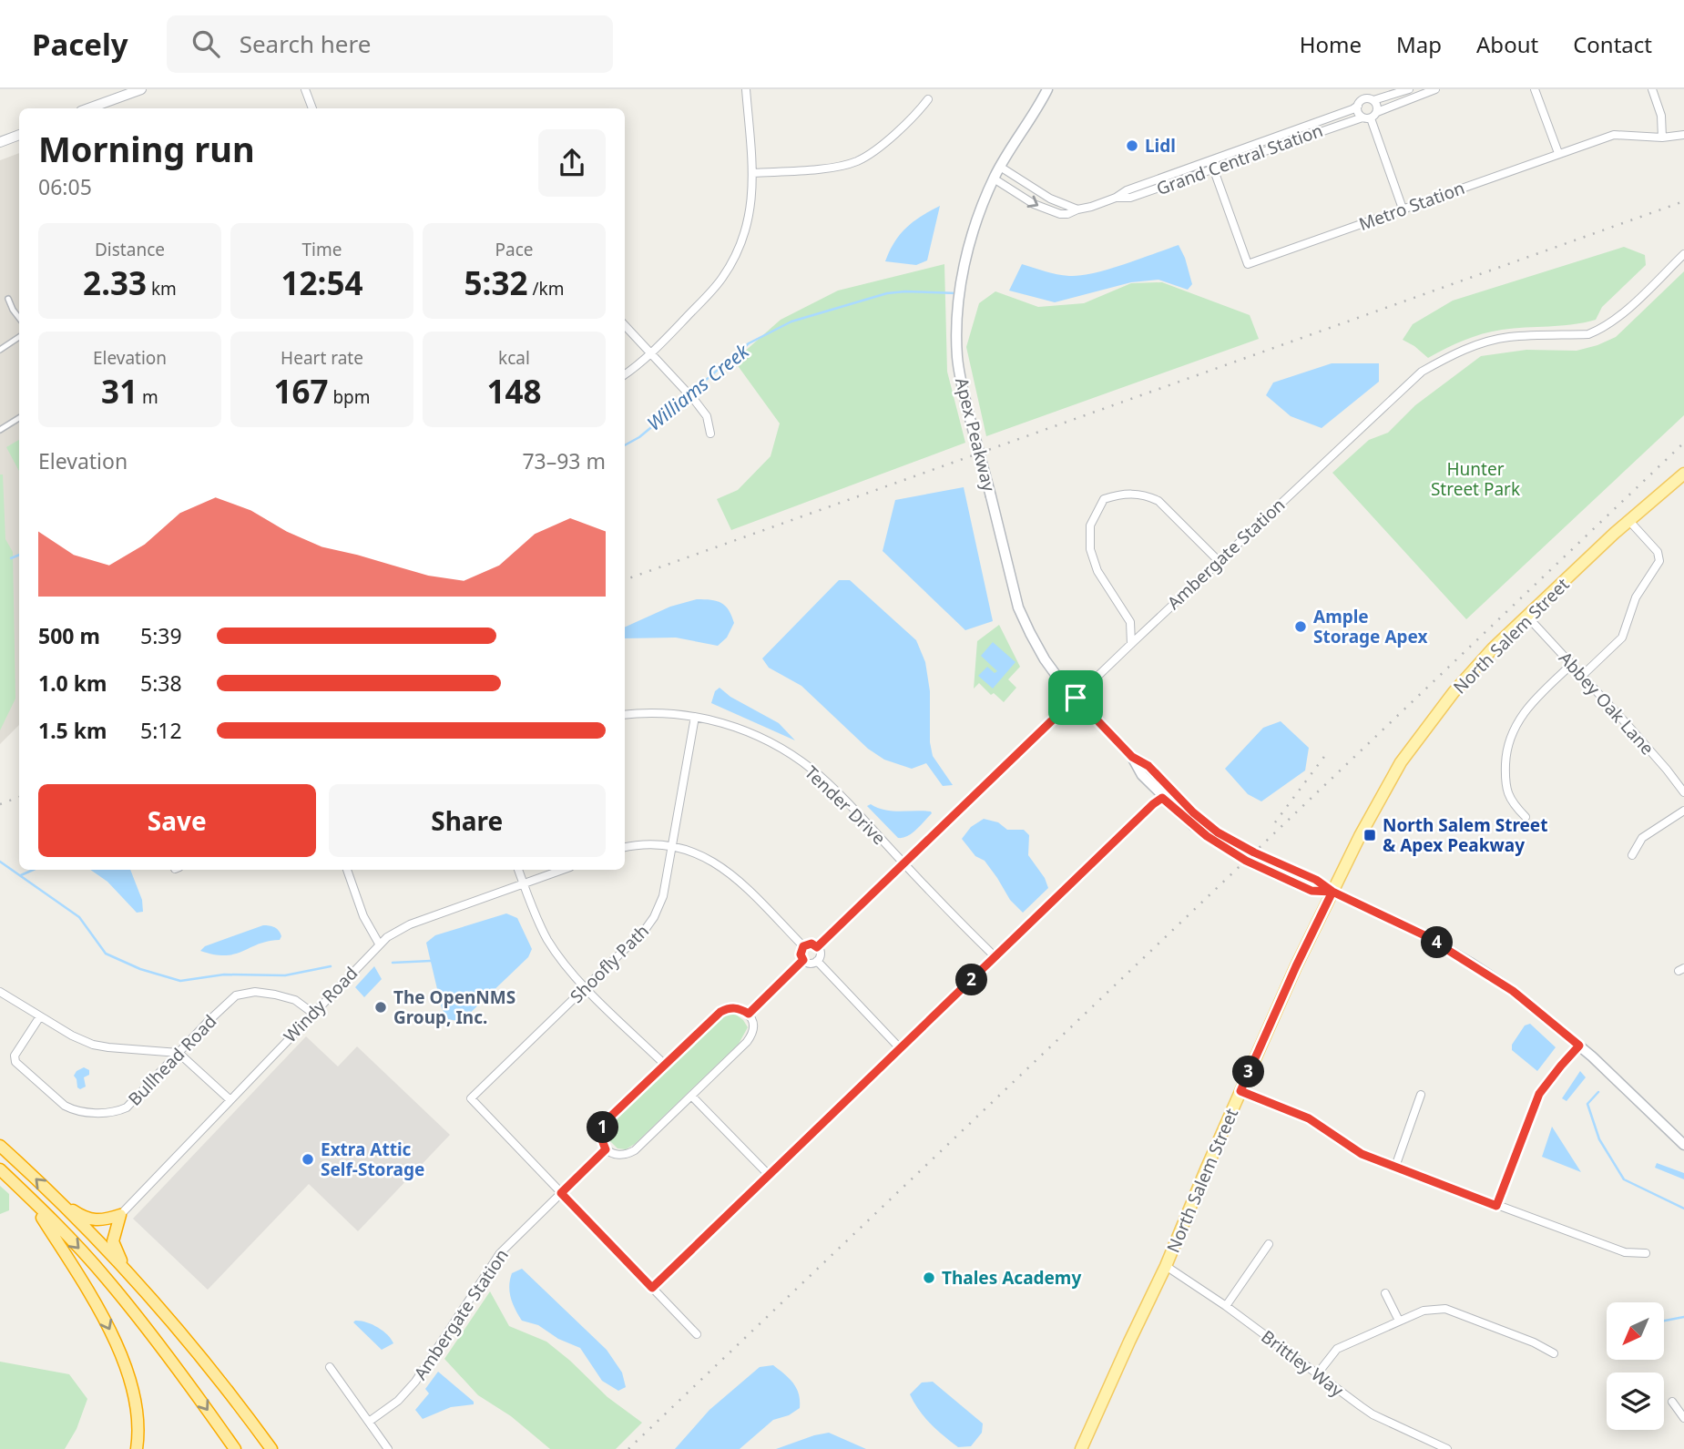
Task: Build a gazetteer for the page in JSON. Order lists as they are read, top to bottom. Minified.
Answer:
{"streets":{"main road":["Apex Peakway","North Salem Street"],"street":["Grand Central Station","Metro Station","Ambergate Station","Abbey Oak Lane","Tender Drive","Shoofly Path","Windy Road","Bullhead Road","Brittley Way"]},"crossings":[["Grand Central Station","Metro Station"],["Grand Central Station","Apex Peakway"],["Apex Peakway","Ambergate Station"],["Apex Peakway","North Salem Street"],["Ambergate Station","Tender Drive"],["Ambergate Station","Shoofly Path"],["North Salem Street","Abbey Oak Lane"],["North Salem Street","Brittley Way"],["Tender Drive","Shoofly Path"],["Windy Road","Bullhead Road"]],"water":["Williams Creek"],"parks":["Hunter Street Park"],"places":{"other":["Lidl","Ample Storage Apex","The OpenNMS Group, Inc.","Extra Attic Self-Storage","Thales Academy"],"transit":["North Salem Street & Apex Peakway"]},"north":"bottom left","page":{"header":"Pacely","search":"Search here","nav":["Home","Map","About","Contact"],"heading":["Morning run","06:05"],"stats":[["Distance","2.33 km"],["Time","12:54"],["Pace","5:32 /km"],["Elevation","31 m"],["Heart rate","167 bpm"],["kcal","148"]],"chart":["Elevation","73–93 m"],"list":[{"name":"500 m","note":"5:39"},{"name":"1.0 km","note":"5:38"},{"name":"1.5 km","note":"5:12"}],"buttons":["Save","Share"],"pins":["4","2","3","1"]}}
